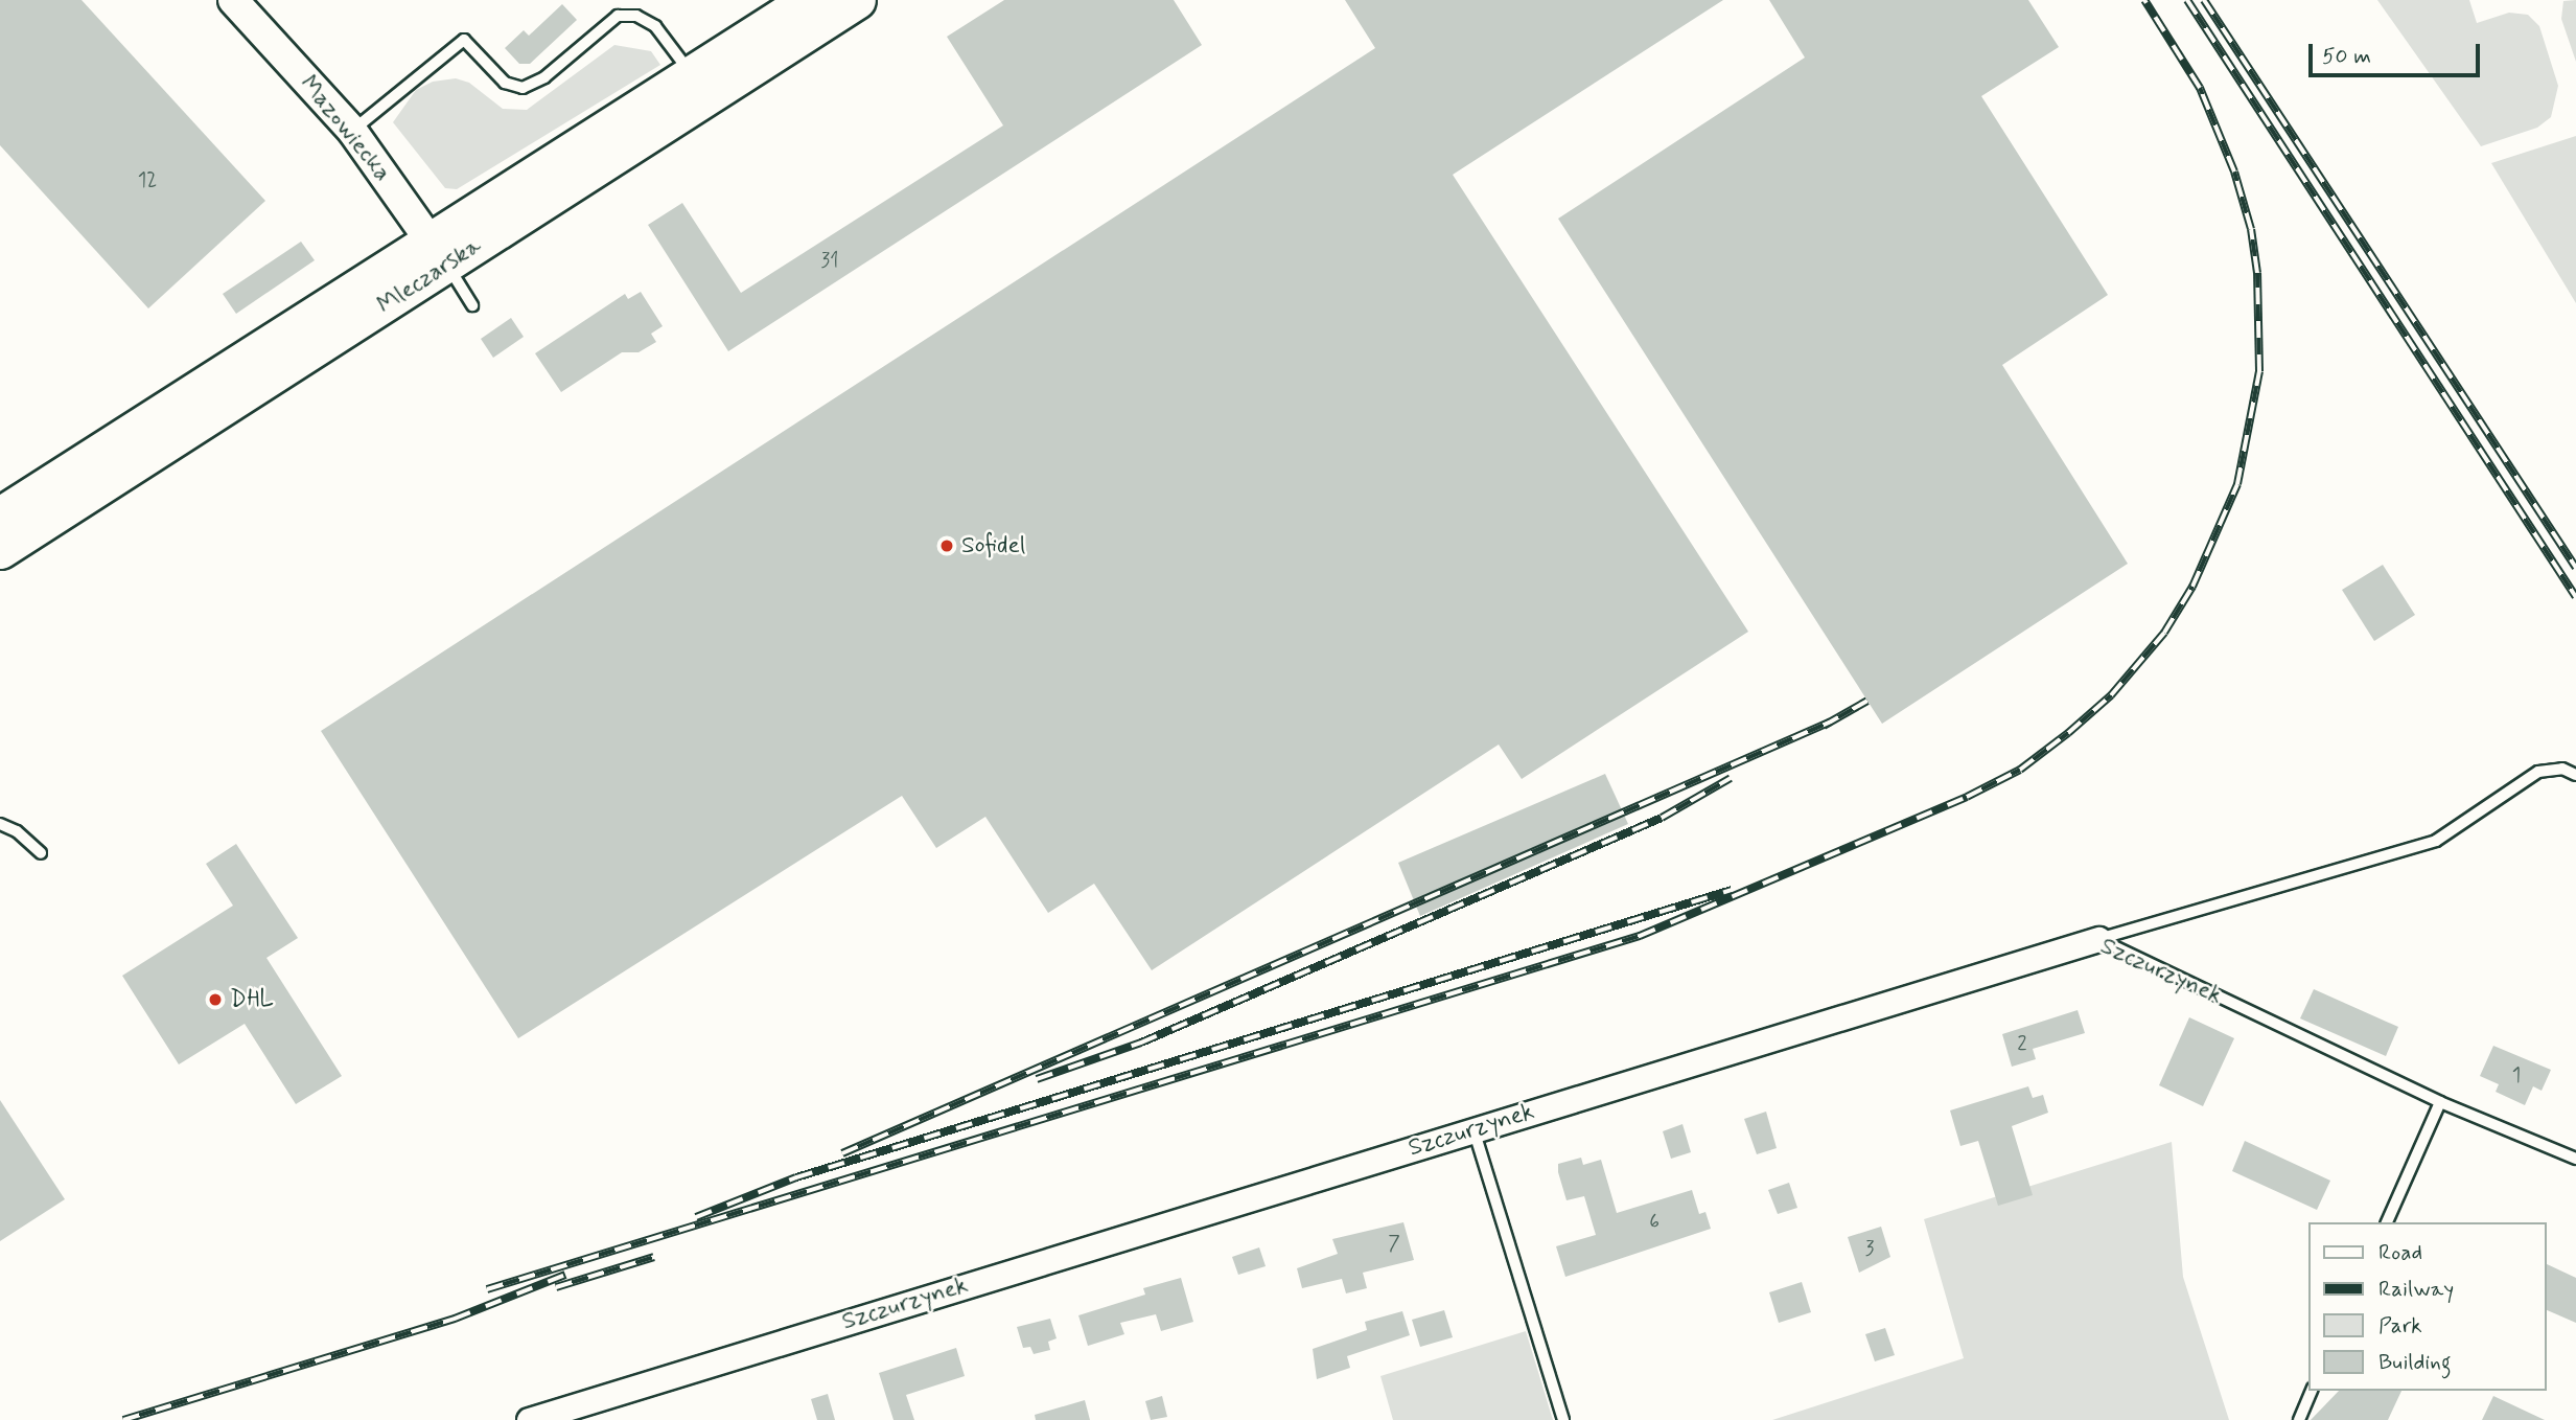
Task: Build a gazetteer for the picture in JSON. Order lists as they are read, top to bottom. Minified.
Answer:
{"streets":{"main road":["Mleczarska"],"street":["Mazowiecka","Szczurzynek"]},"crossings":[["Mazowiecka","Mleczarska"]],"places":["Sofidel","DHL"],"house_numbers":["12","31","2","1","6","7","3"],"legend":["Road","Railway","Park","Building"],"scale_bar":"50 m"}
